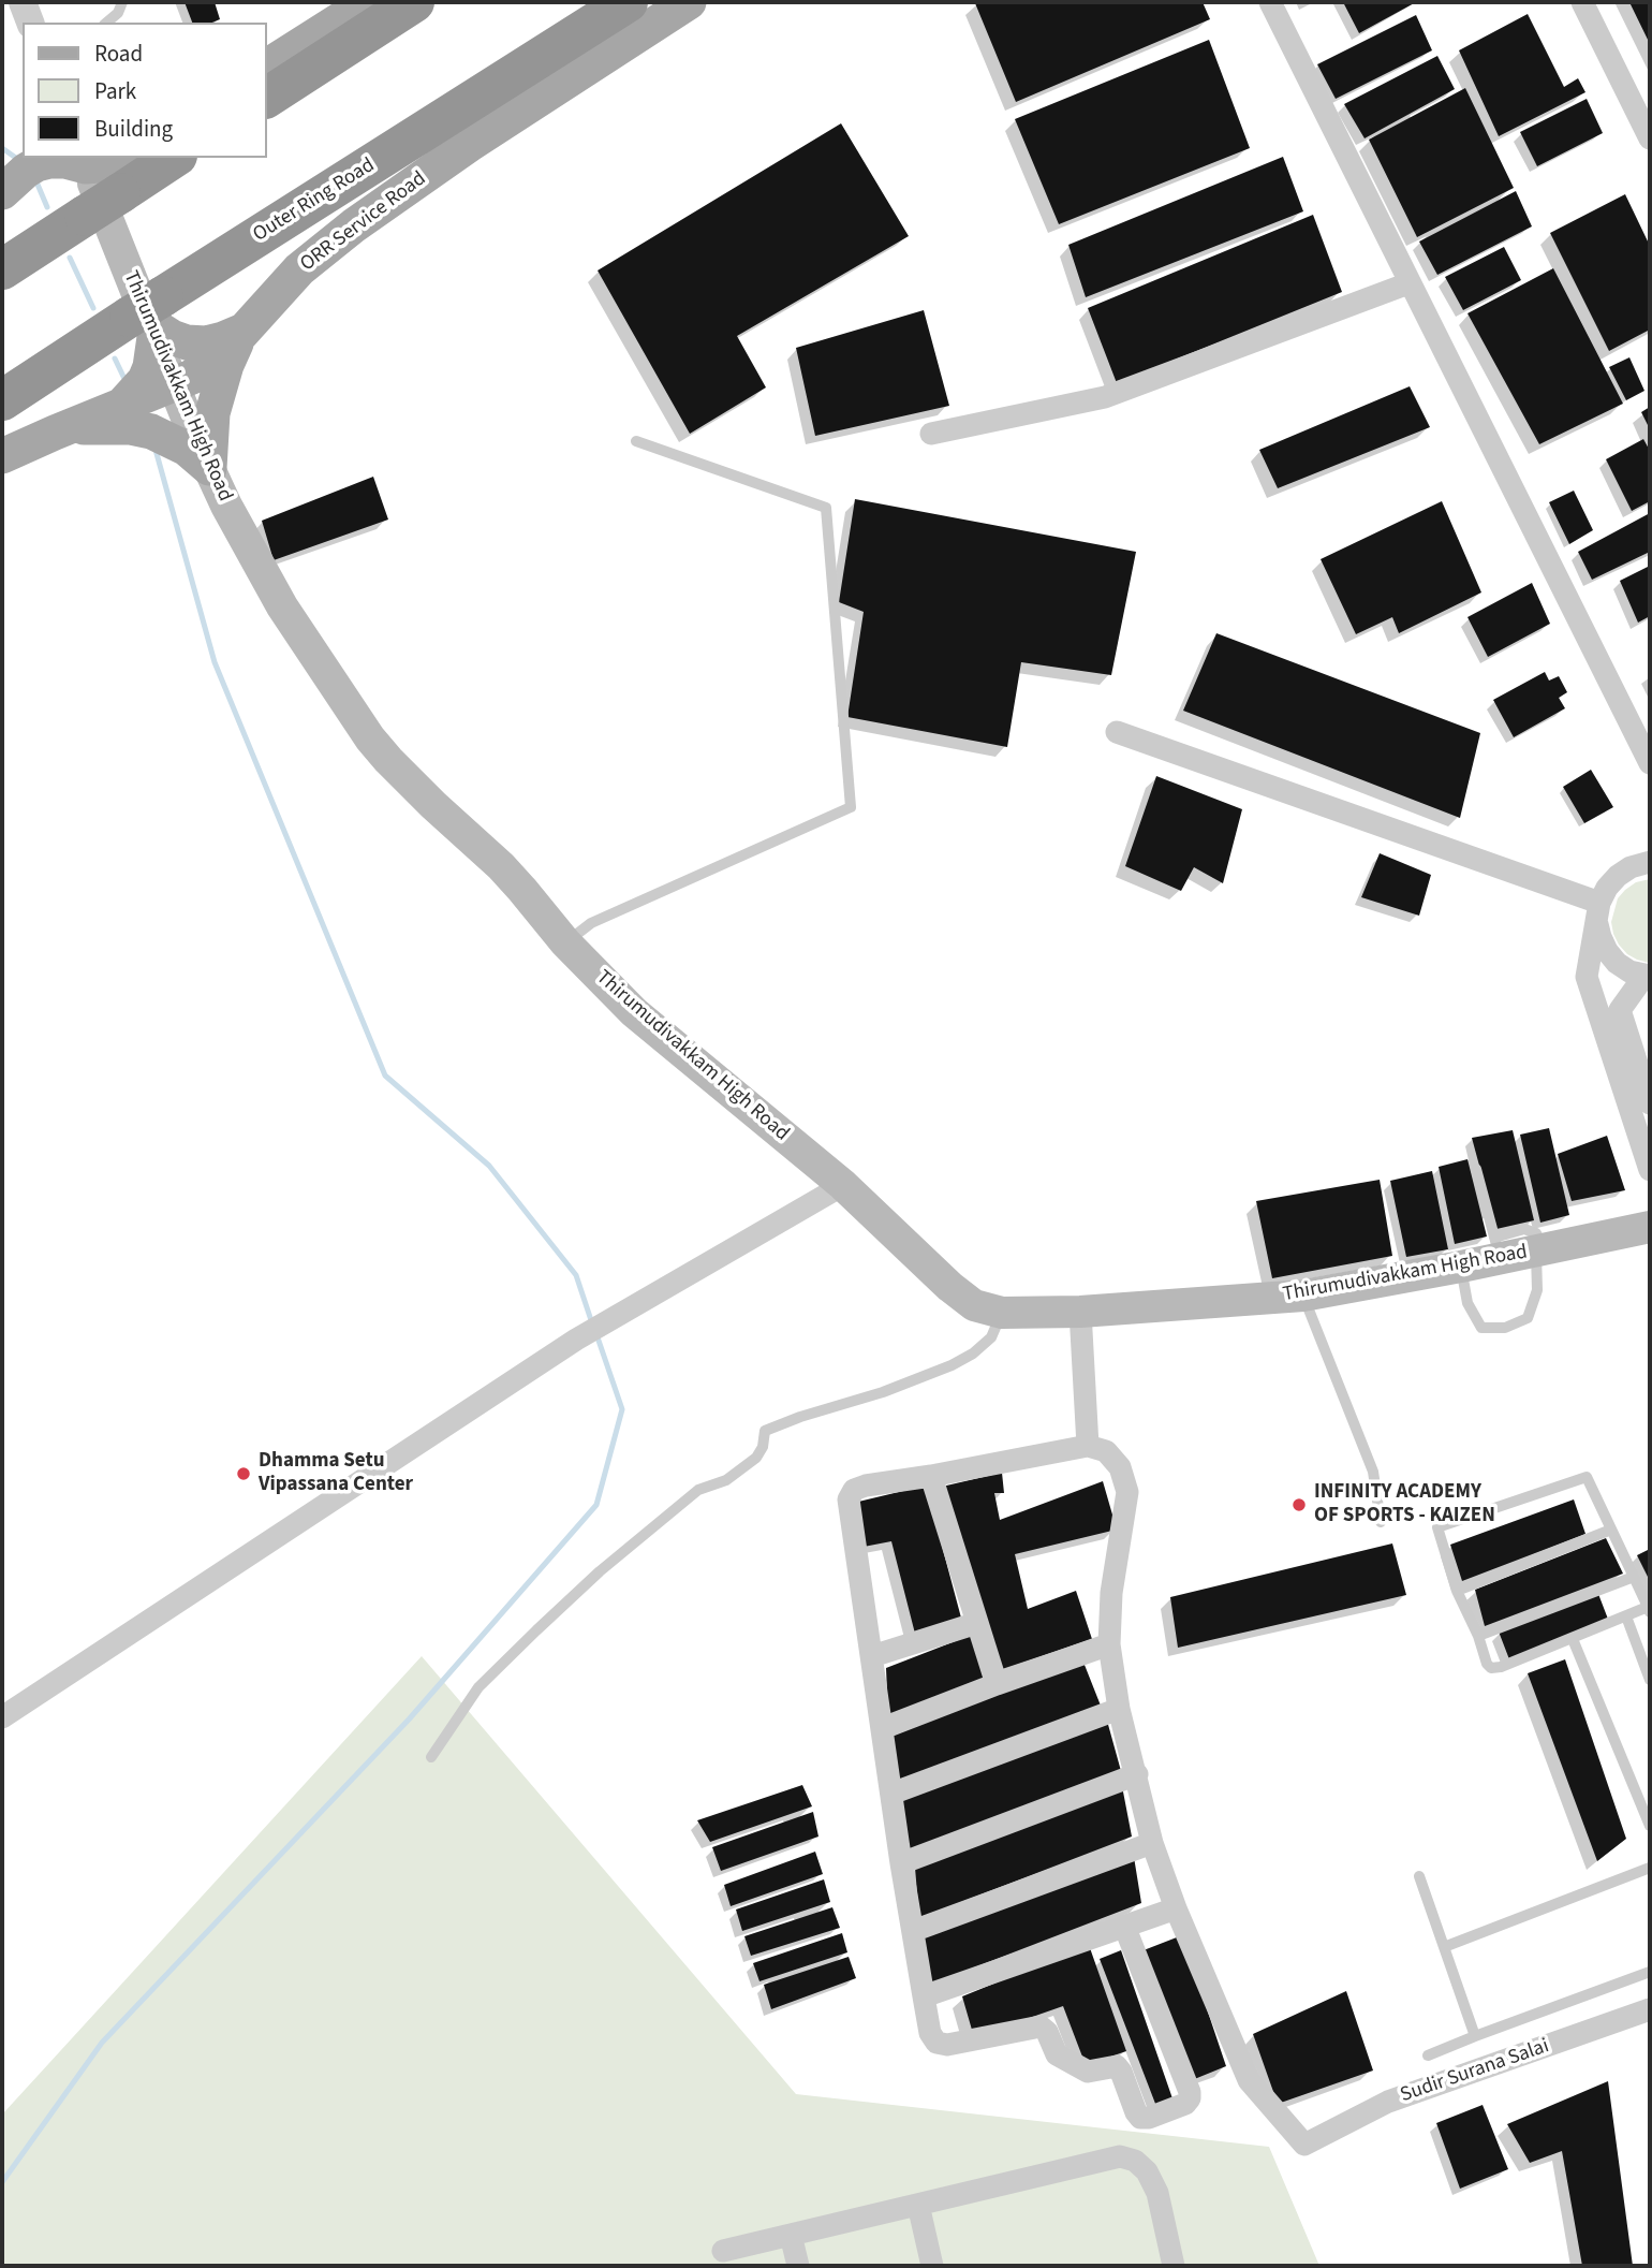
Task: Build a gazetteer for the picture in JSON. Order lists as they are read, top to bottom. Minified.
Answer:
{"streets":{"highway":["Outer Ring Road"],"main road":["ORR Service Road","Thirumudivakkam High Road"],"street":["Sudir Surana Salai"]},"crossings":[["Outer Ring Road","Thirumudivakkam High Road"],["ORR Service Road","Thirumudivakkam High Road"]],"places":["Dhamma Setu Vipassana Center","INFINITY ACADEMY OF SPORTS - KAIZEN"],"legend":["Road","Park","Building"]}
